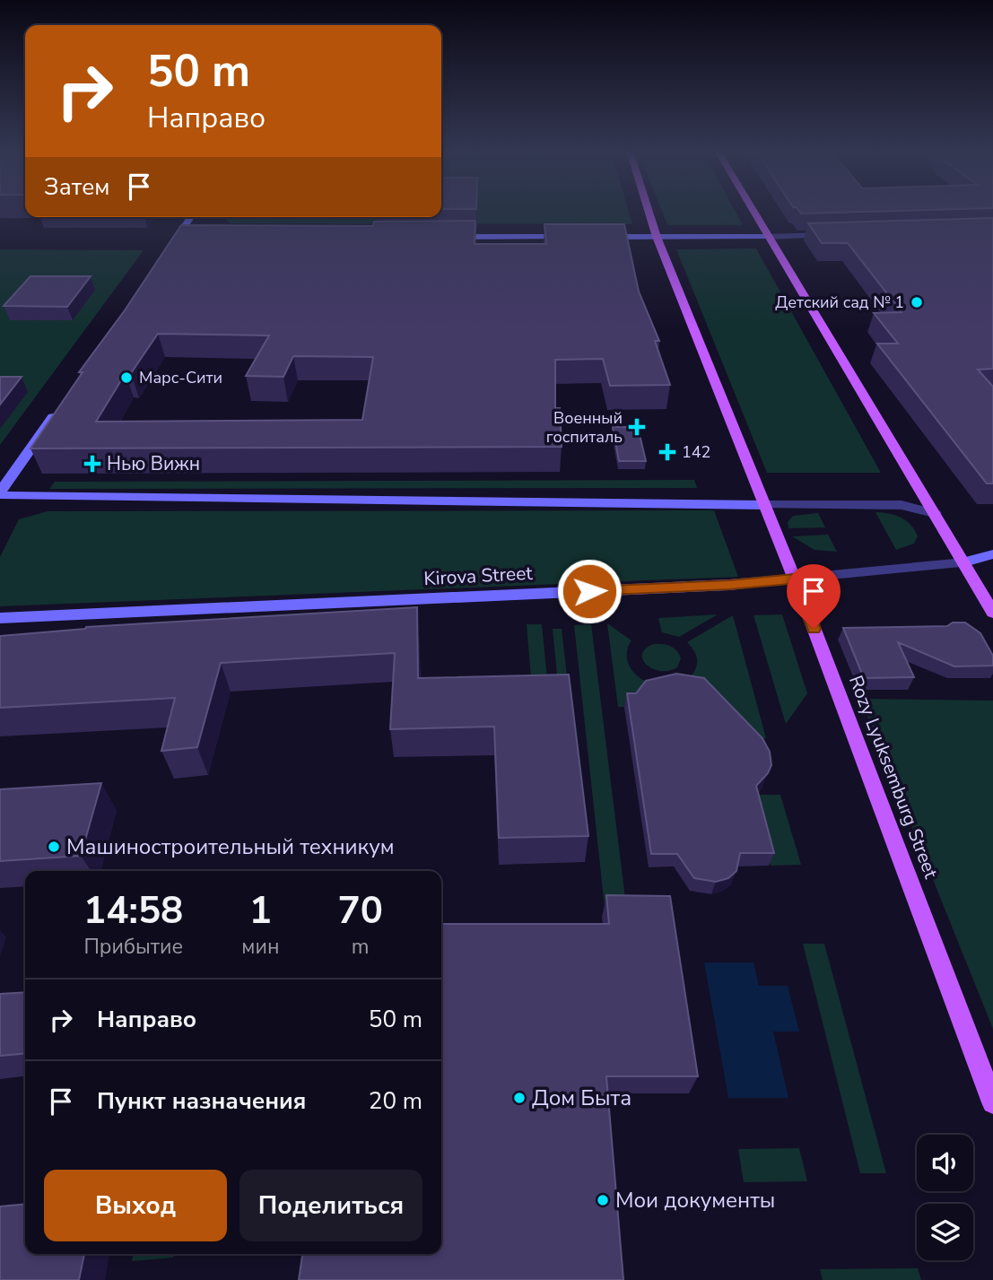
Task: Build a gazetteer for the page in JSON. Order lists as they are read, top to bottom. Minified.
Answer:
{"streets":{"main road":["Rozy Lyuksemburg Street"],"street":["Kirova Street"]},"crossings":[["Kirova Street","Rozy Lyuksemburg Street"]],"places":{"other":["Детский сад № 1","Марс-Сити","Машиностроительный техникум","Дом Быта","Мои документы"],"health":["Военный госпиталь","142","Нью Вижн"]},"page":{"turn":["50 m","Направо"],"then":"Затем","eta":["14:58","Прибытие","1","мин","70","m"],"list":[{"name":"Направо","value":"50 m"},{"name":"Пункт назначения","value":"20 m"}],"buttons":["Выход","Поделиться"]}}
